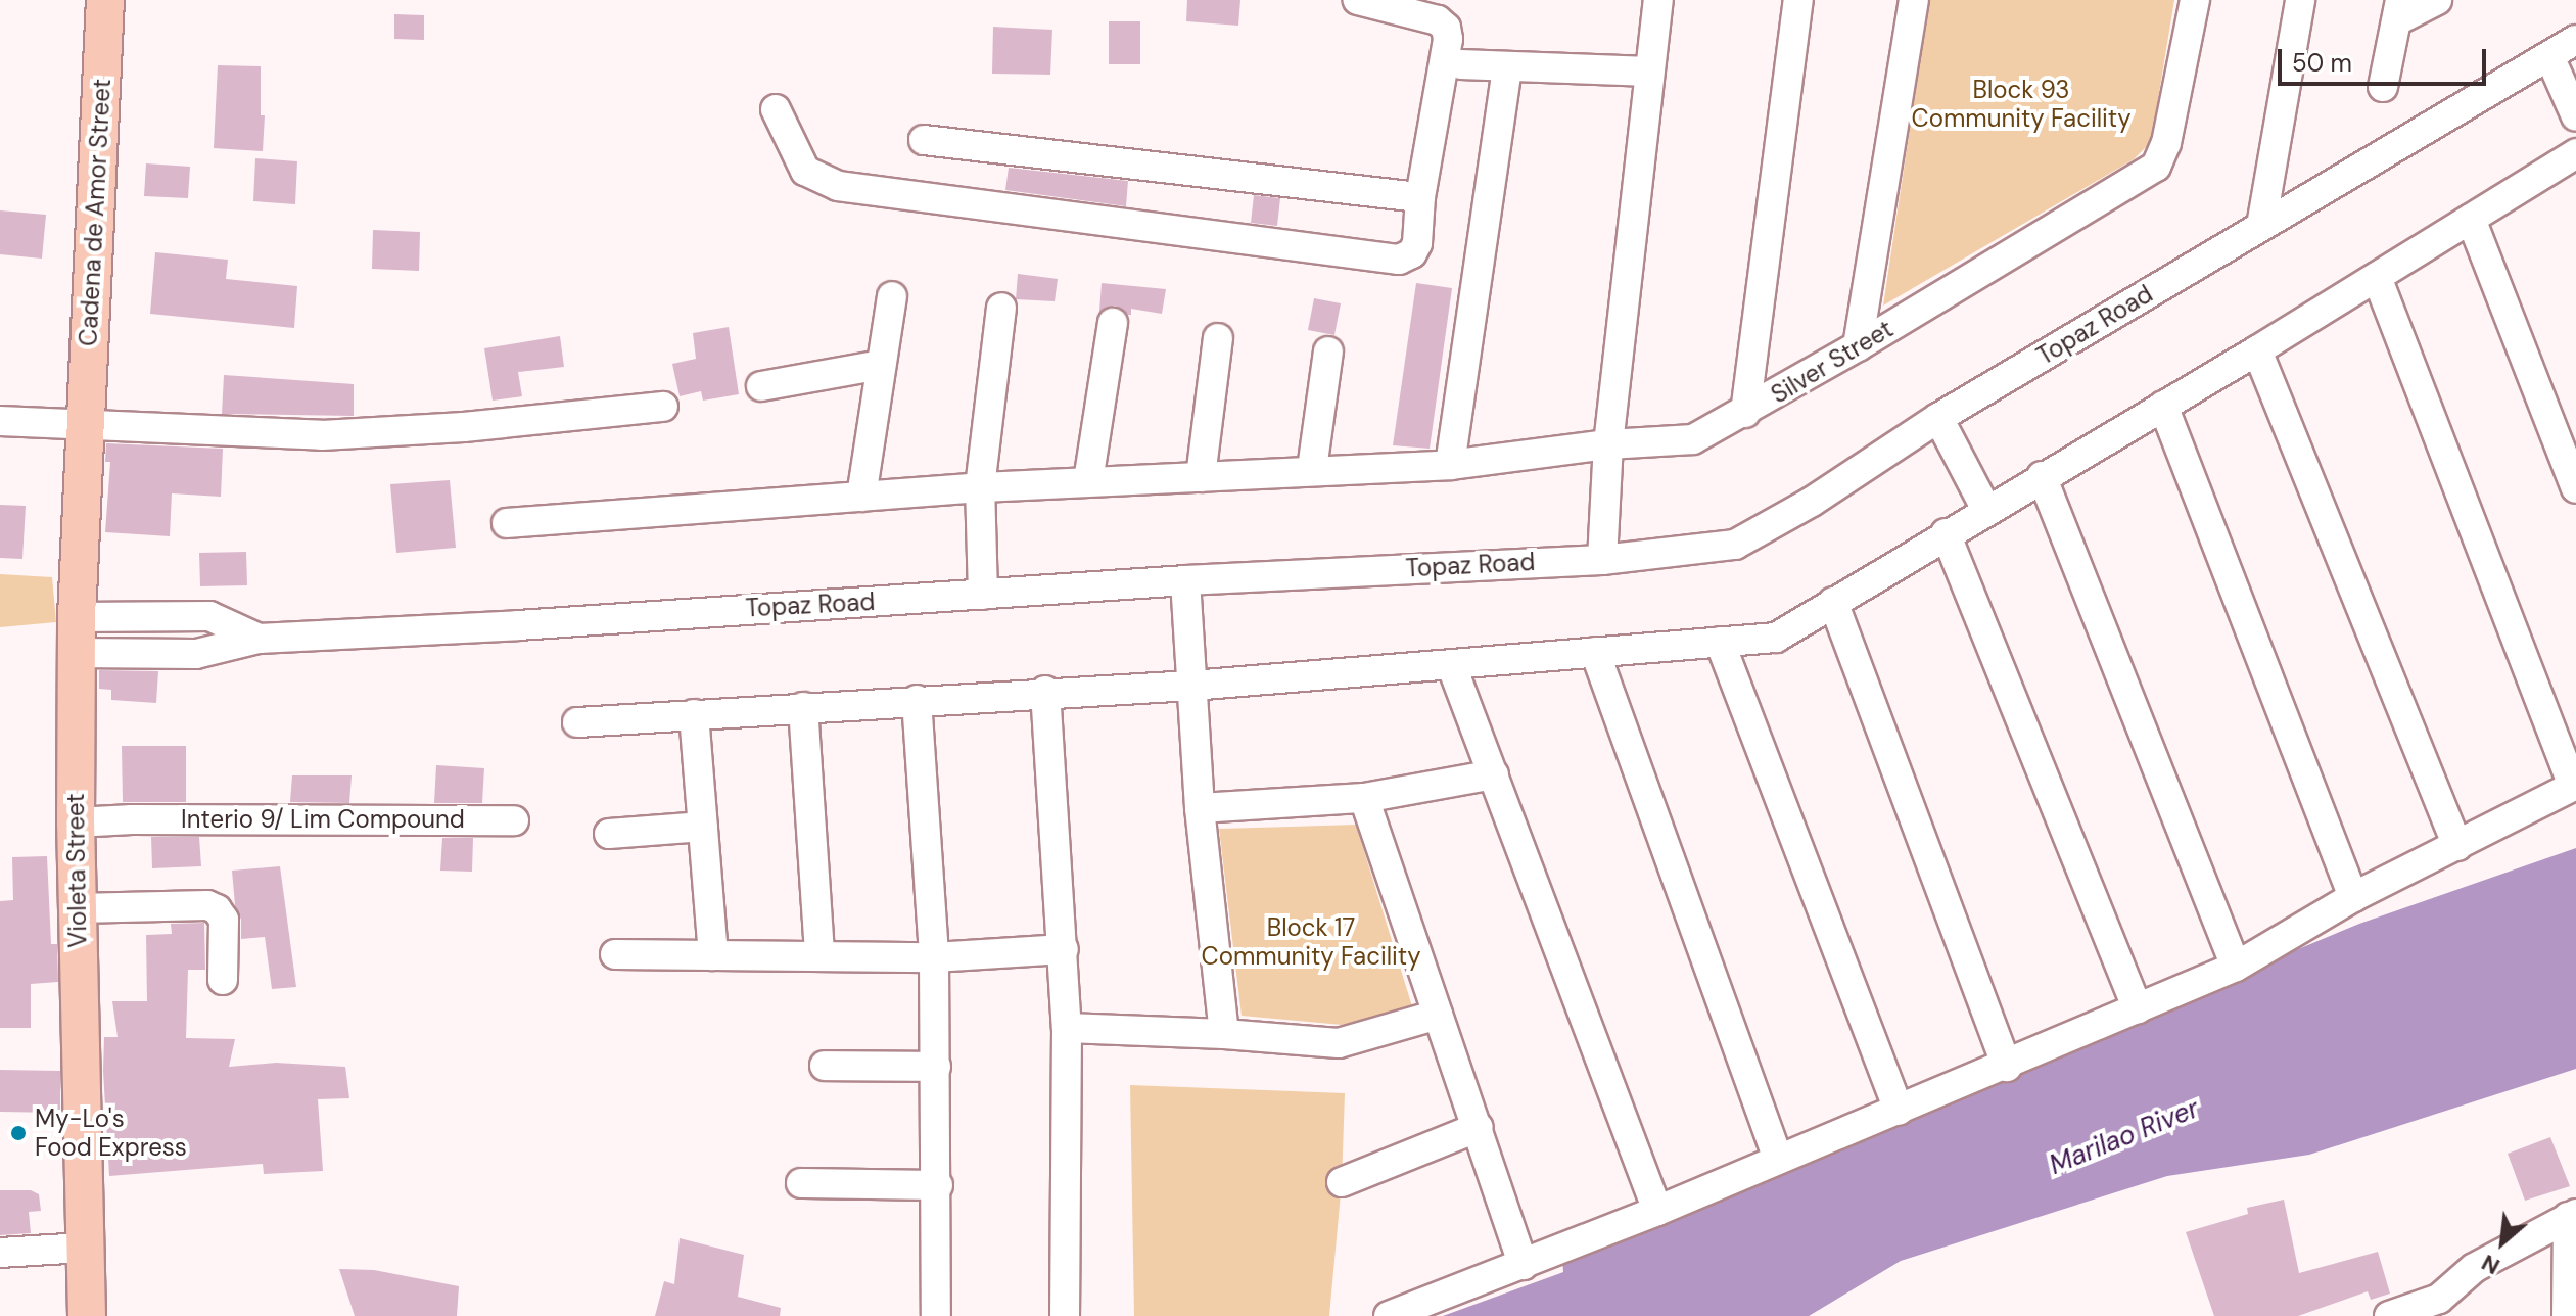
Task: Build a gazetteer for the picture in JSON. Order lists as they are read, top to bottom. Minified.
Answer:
{"streets":{"main road":["Cadena de Amor Street","Violeta Street"],"street":["Topaz Road","Silver Street","Interio 9/ Lim Compound"]},"crossings":[["Cadena de Amor Street","Violeta Street"],["Topaz Road","Violeta Street"],["Interio 9/ Lim Compound","Violeta Street"]],"water":["Marilao River"],"parks":["Block 93 Community Facility","Block 17 Community Facility"],"places":["My-Lo's Food Express"],"scale_bar":"50 m","north":"bottom left"}
